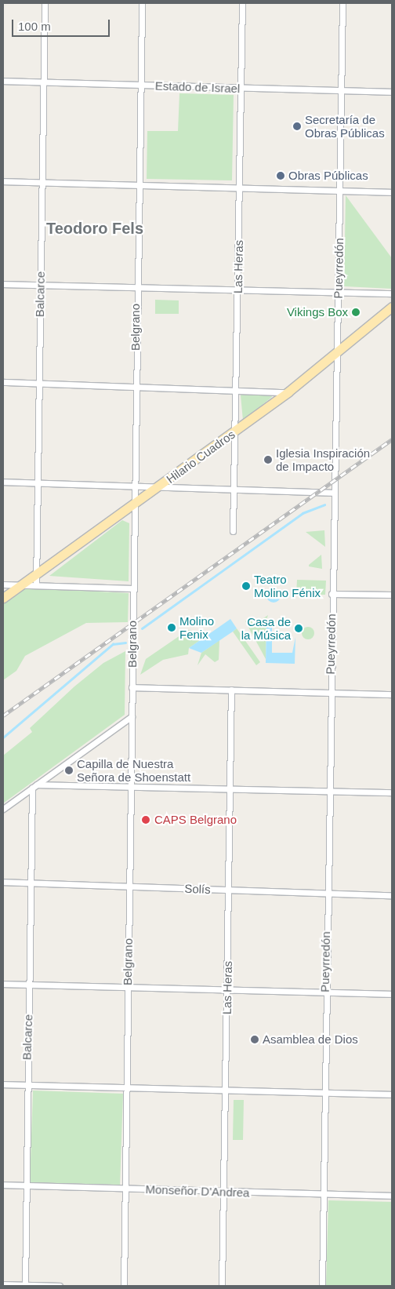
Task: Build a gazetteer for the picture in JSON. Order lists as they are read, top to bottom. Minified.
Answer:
{"streets":{"main road":["Hilario Cuadros"],"street":["Estado de Israel","Las Heras","Pueyrredón","Balcarce","Belgrano","Solís","Monseñor D'Andrea"]},"crossings":[["Estado de Israel","Las Heras"],["Estado de Israel","Pueyrredón"],["Estado de Israel","Balcarce"],["Estado de Israel","Belgrano"],["Las Heras","Hilario Cuadros"],["Las Heras","Solís"],["Las Heras","Monseñor D'Andrea"],["Pueyrredón","Hilario Cuadros"],["Pueyrredón","Solís"],["Pueyrredón","Monseñor D'Andrea"],["Balcarce","Hilario Cuadros"],["Balcarce","Solís"],["Balcarce","Monseñor D'Andrea"],["Belgrano","Hilario Cuadros"],["Belgrano","Solís"],["Belgrano","Monseñor D'Andrea"]],"districts":["Teodoro Fels"],"places":["Secretaría de Obras Públicas","Obras Públicas","Vikings Box","Iglesia Inspiración de Impacto","Teatro Molino Fénix","Molino Fenix","Casa de la Música","Capilla de Nuestra Señora de Shoenstatt","CAPS Belgrano","Asamblea de Dios"],"scale_bar":"100 m"}
